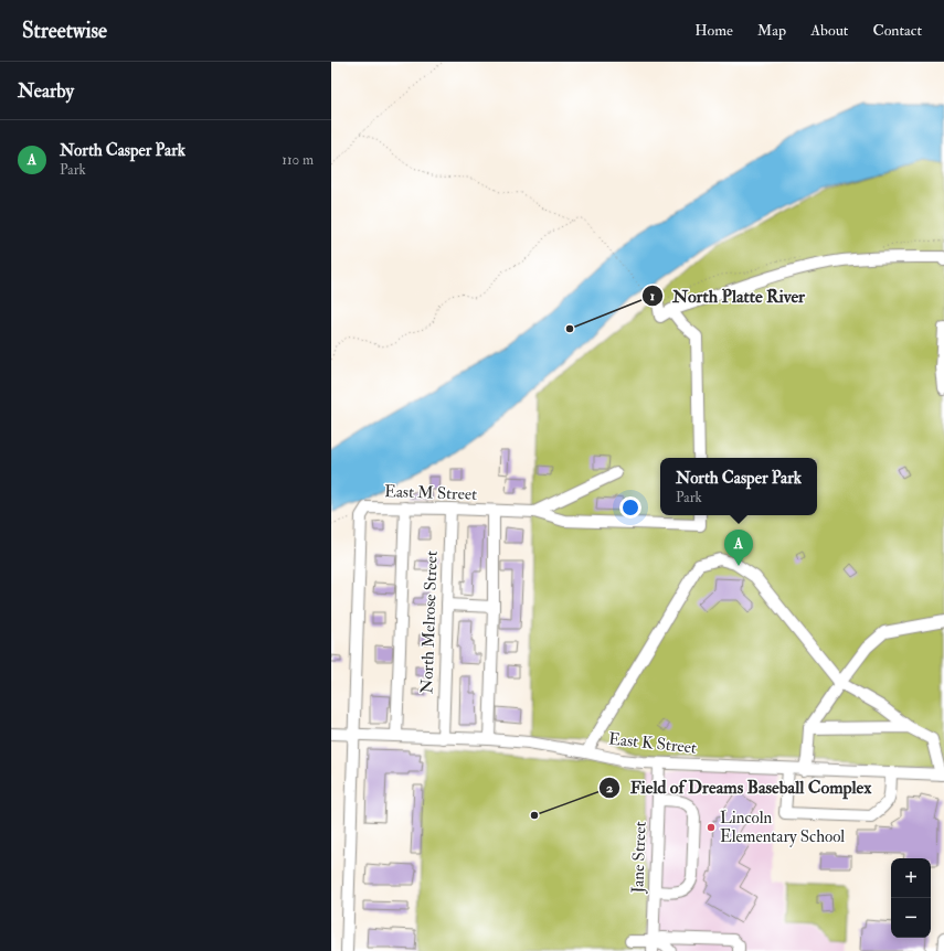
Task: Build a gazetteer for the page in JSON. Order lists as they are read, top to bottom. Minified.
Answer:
{"streets":{"street":["East M Street","North Melrose Street","East K Street","Jane Street"]},"crossings":[["East M Street","North Melrose Street"],["North Melrose Street","East K Street"],["East K Street","Jane Street"]],"places":["North Platte River","Field of Dreams Baseball Complex","Lincoln Elementary School"],"page":{"header":"Streetwise","nav":["Home","Map","About","Contact"],"heading":"Nearby","list":[{"mark":"A","name":"North Casper Park","note":"Park","value":"110 m"}],"popup":["North Casper Park","Park"],"pins":"A","map_buttons":["+","−"]}}
